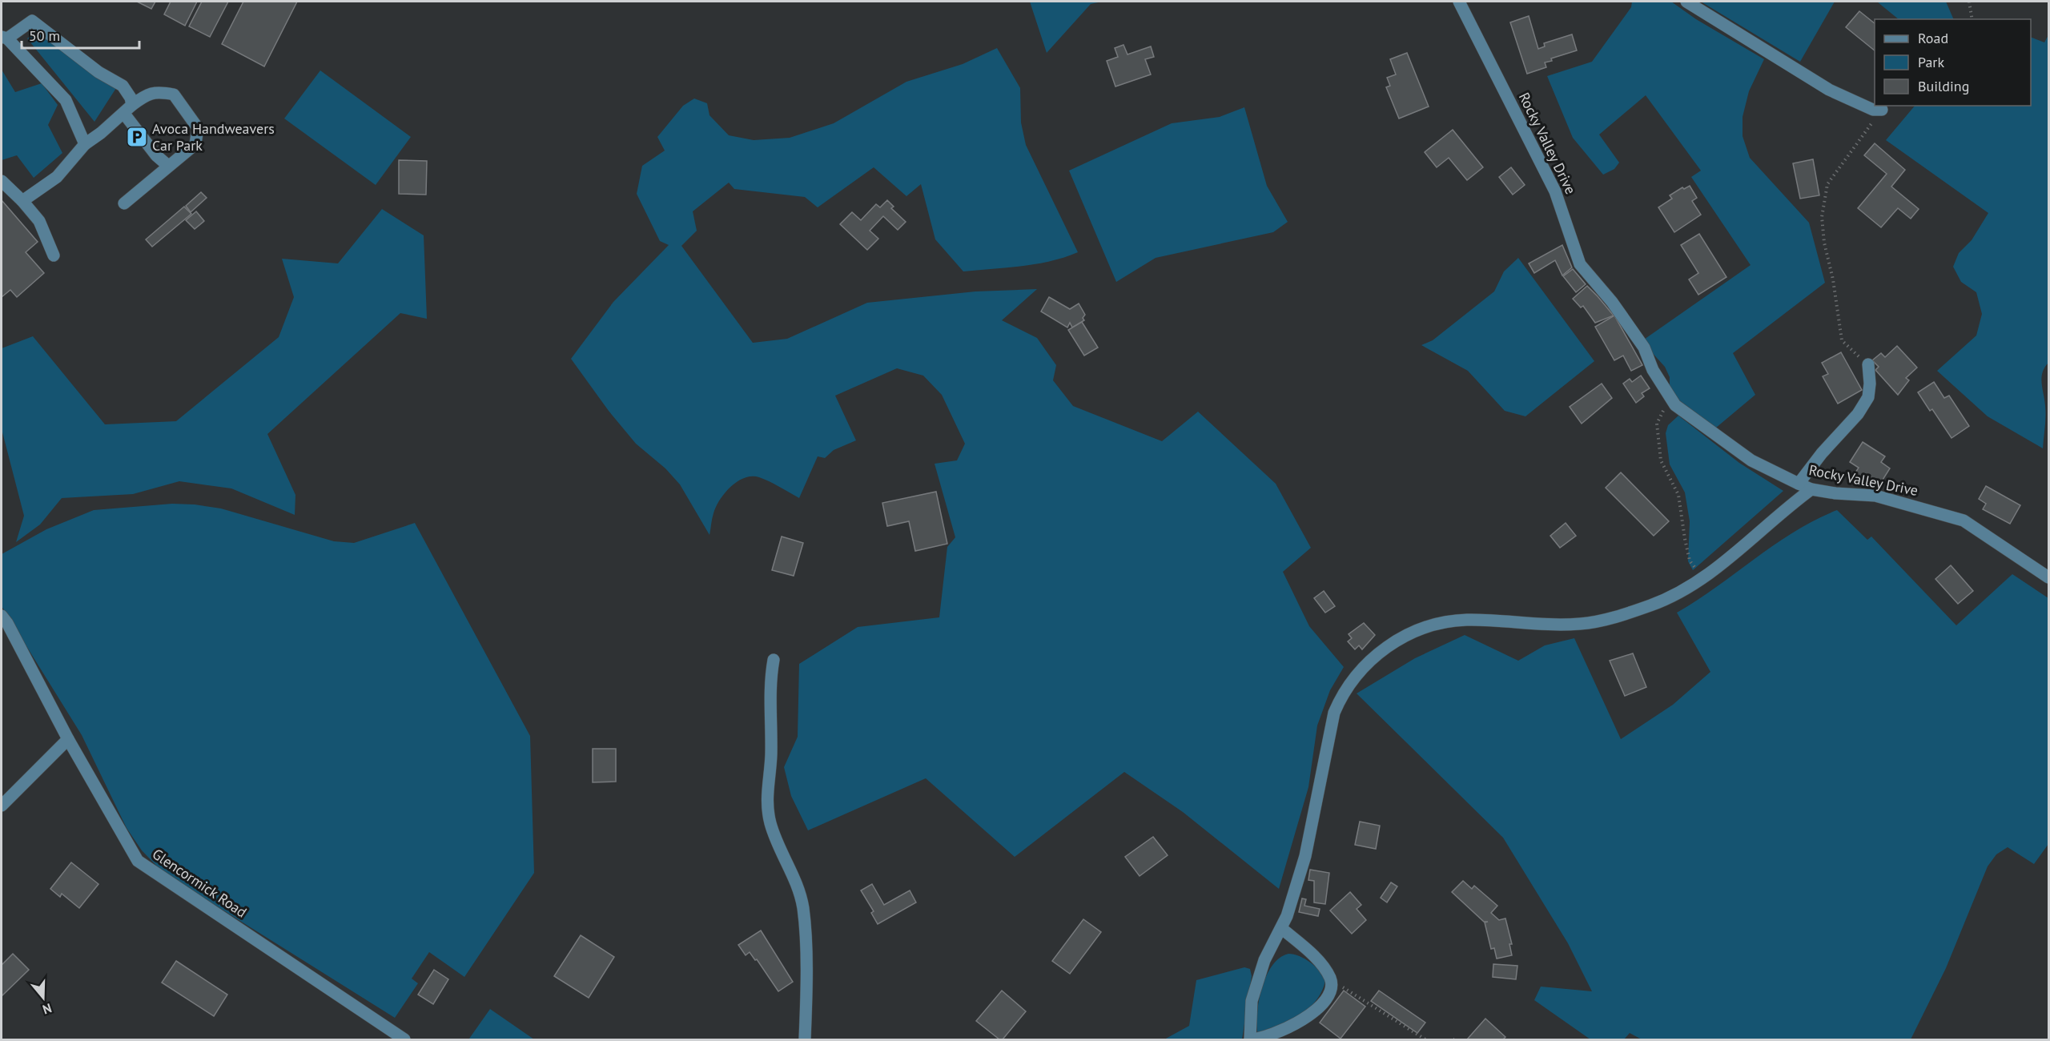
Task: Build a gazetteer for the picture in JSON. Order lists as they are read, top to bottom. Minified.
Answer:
{"streets":{"street":["Rocky Valley Drive","Glencormick Road"]},"places":{"parking":["Avoca Handweavers Car Park"]},"legend":["Road","Park","Building"],"scale_bar":"50 m","north":"bottom"}
